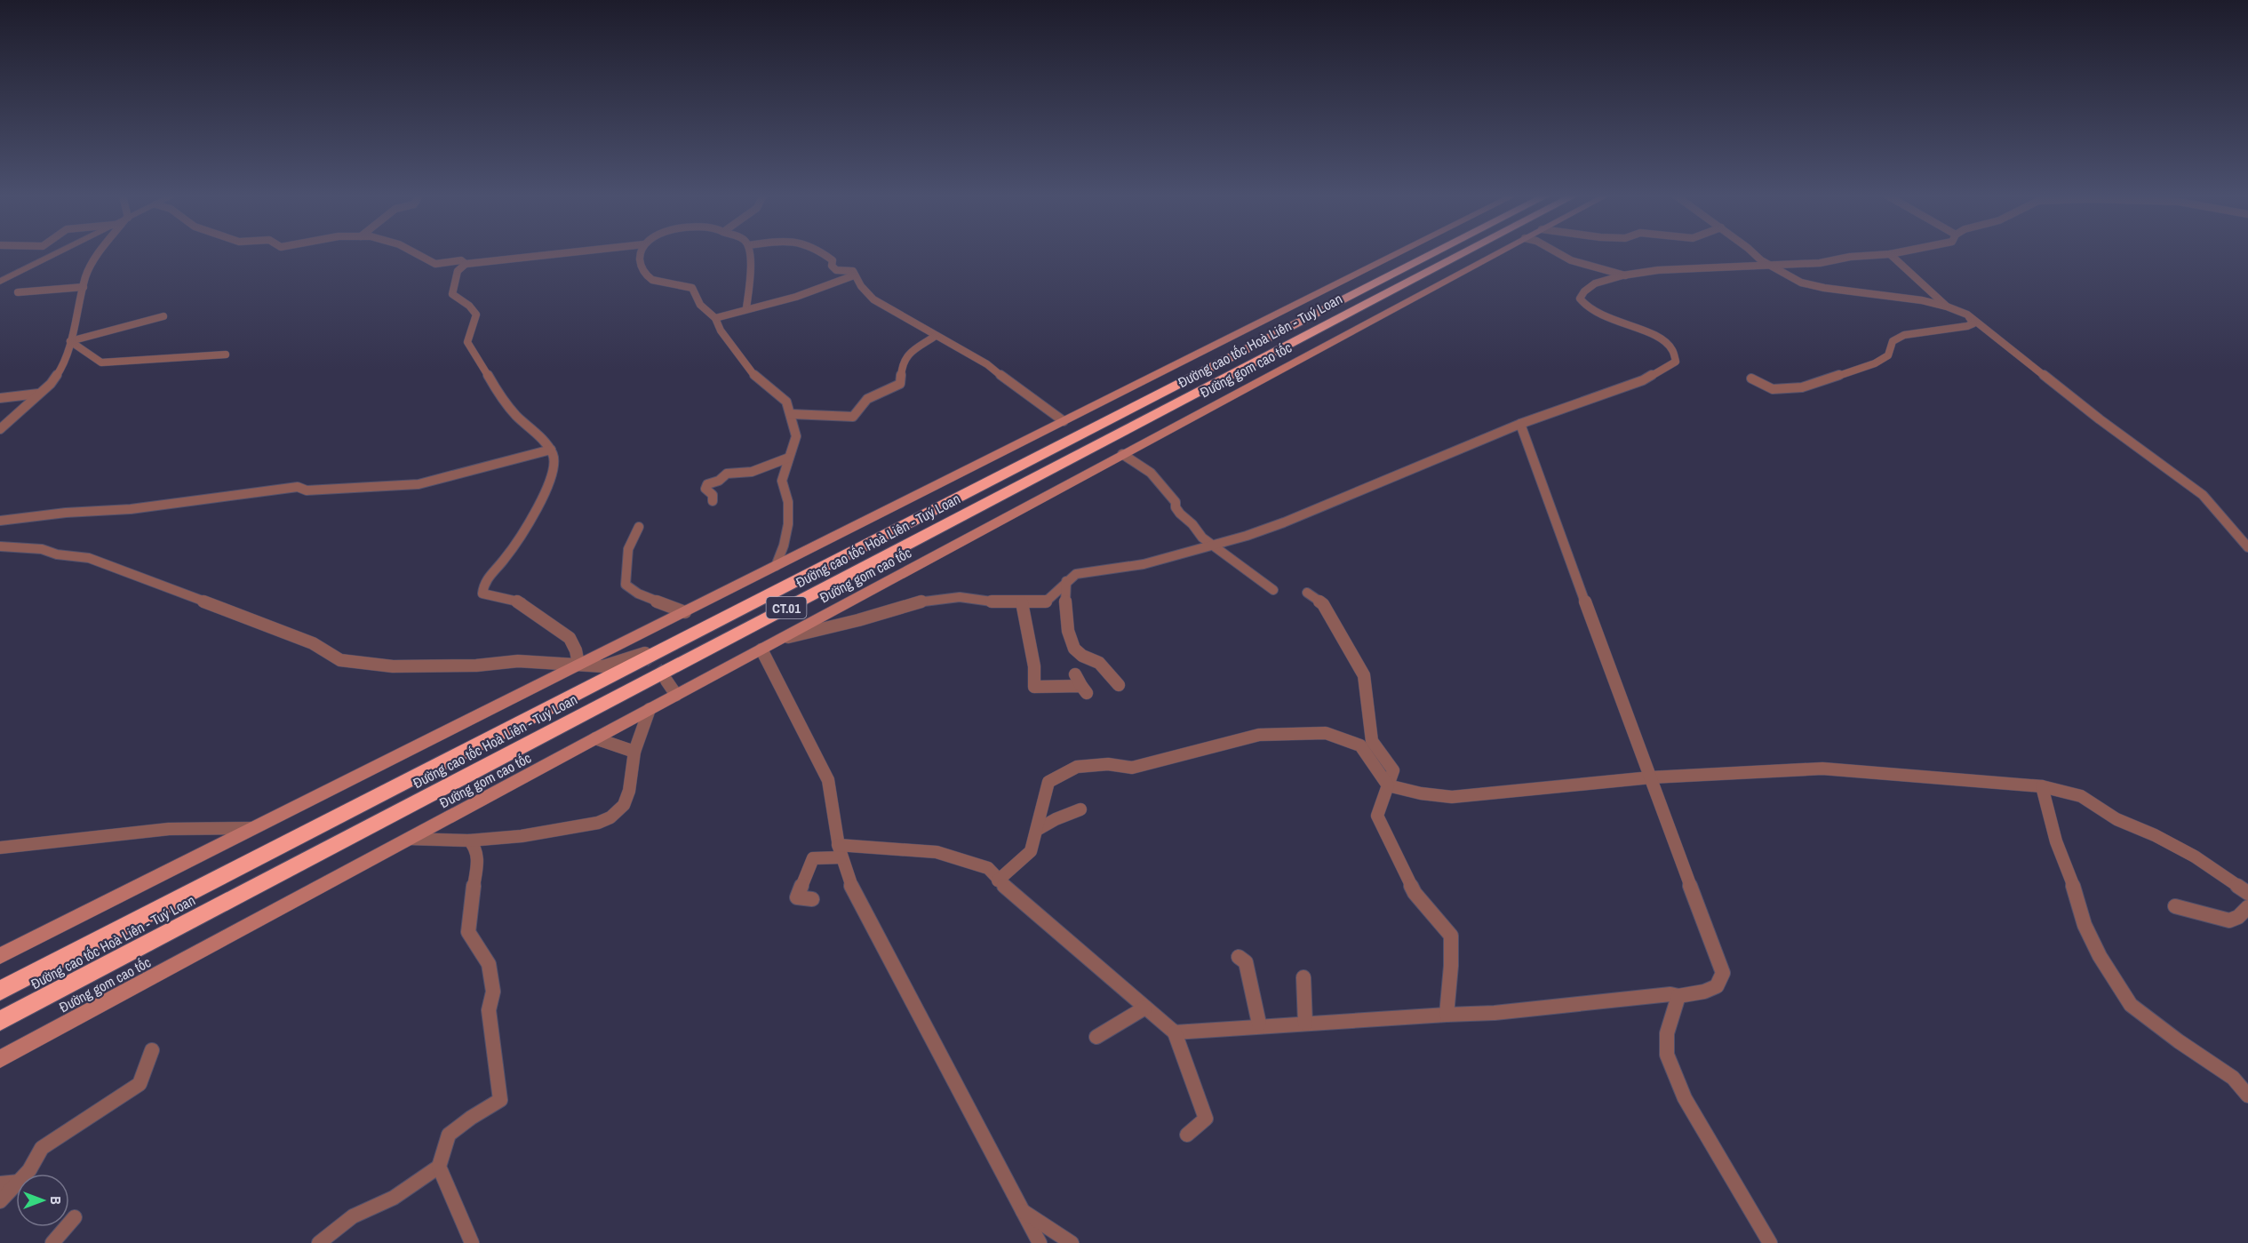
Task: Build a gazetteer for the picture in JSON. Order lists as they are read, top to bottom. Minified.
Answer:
{"streets":{"highway":["Đường cao tốc Hoà Liên - Tuý Loan","CT.01"],"main road":["Đường gom cao tốc"]},"north":"right"}
